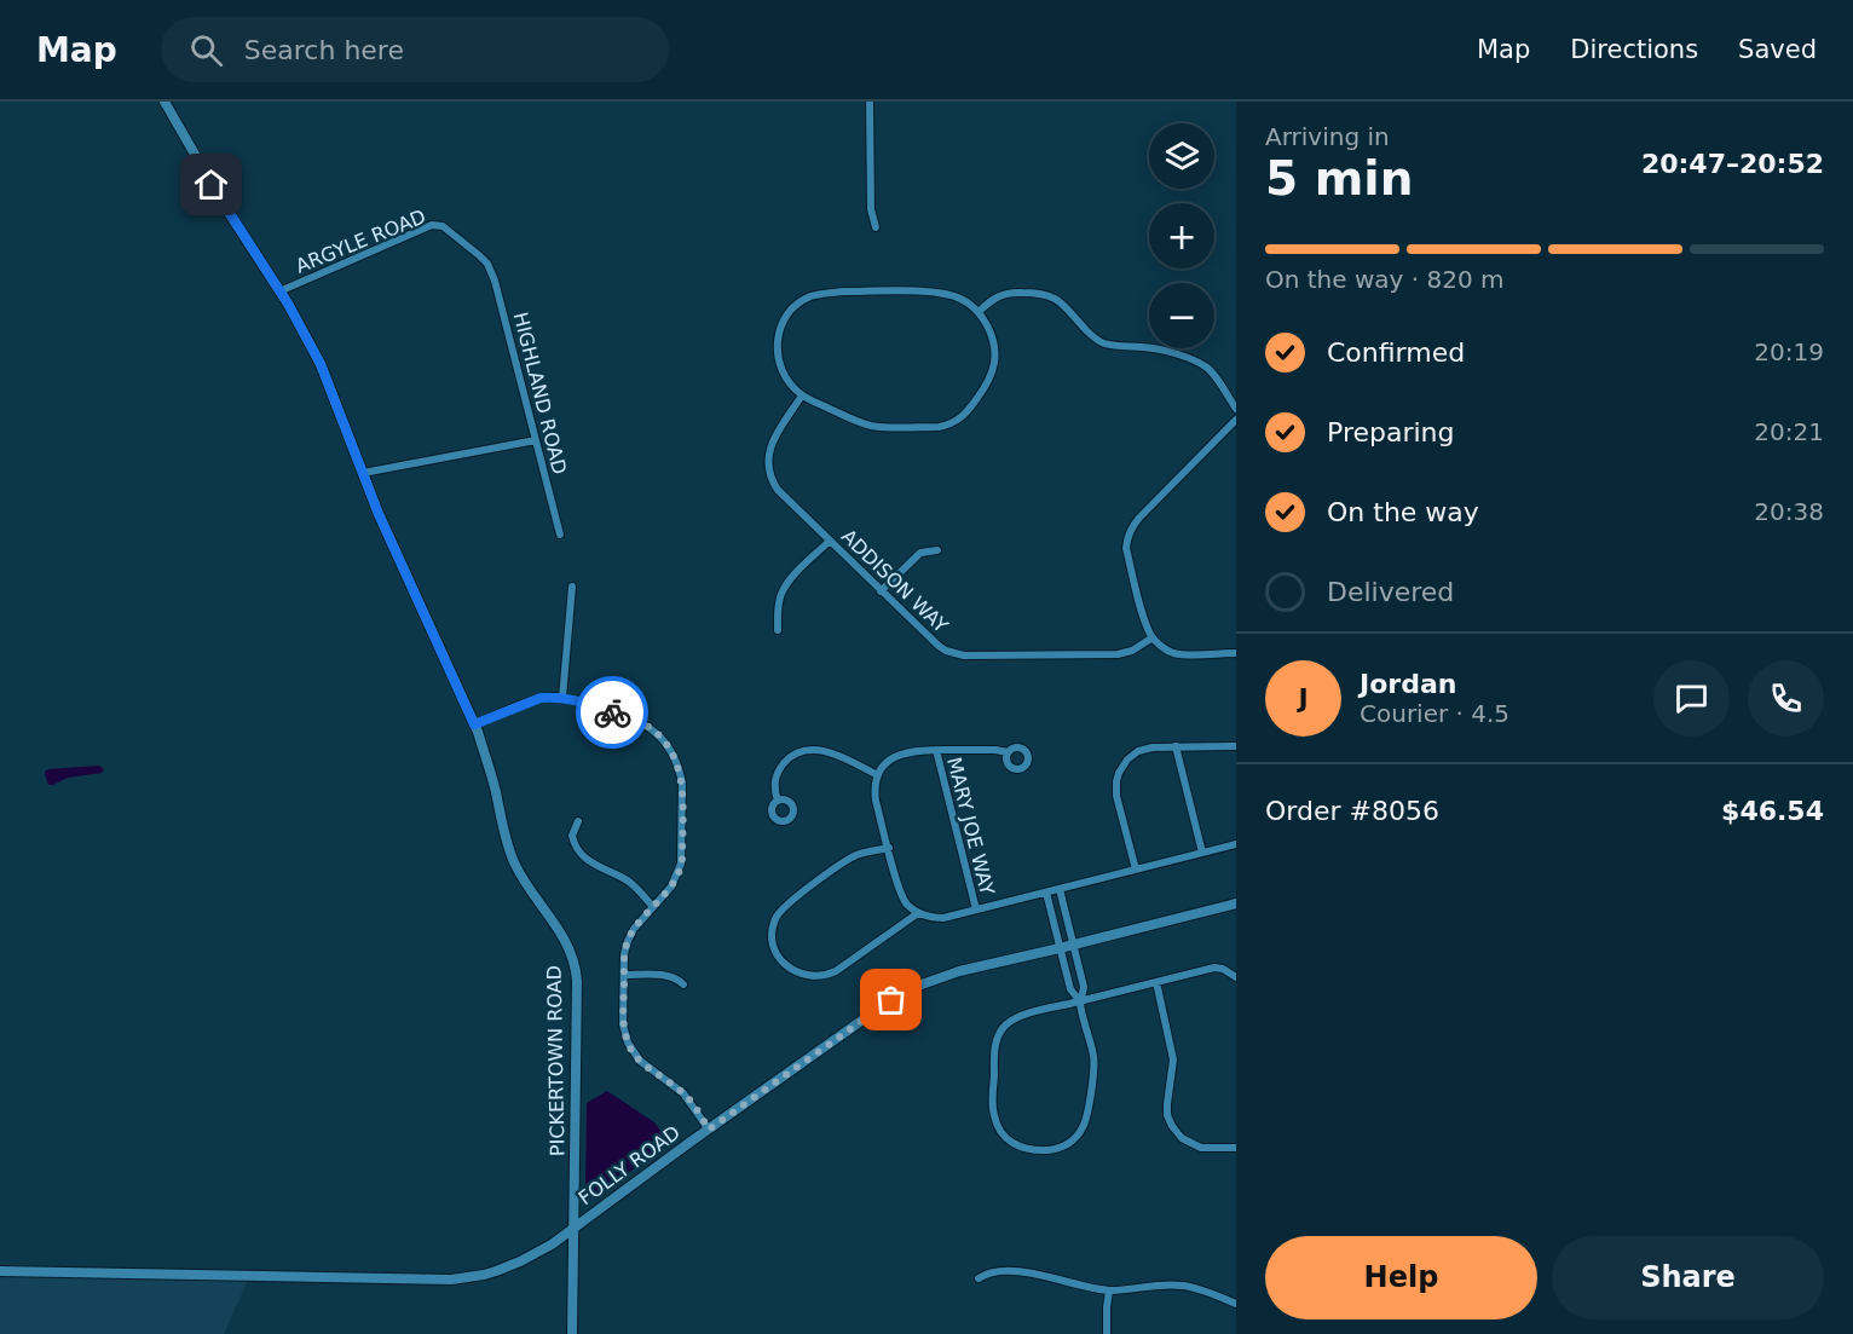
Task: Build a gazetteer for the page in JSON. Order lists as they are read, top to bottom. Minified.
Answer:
{"streets":{"street":["ARGYLE ROAD","HIGHLAND ROAD","ADDISON WAY","MARY JOE WAY","PICKERTOWN ROAD","FOLLY ROAD"]},"crossings":[["ARGYLE ROAD","HIGHLAND ROAD"],["ARGYLE ROAD","PICKERTOWN ROAD"],["PICKERTOWN ROAD","FOLLY ROAD"]],"page":{"header":"Map","search":"Search here","nav":["Map","Directions","Saved"],"heading":["5 min","Arriving in","20:47–20:52"],"panel":["Jordan","Courier · 4.5","Order #8056","$46.54"],"map_buttons":["+","−"],"bar":"On the way · 820 m","list":[["Confirmed","20:19"],["Preparing","20:21"],["On the way","20:38"],"Delivered"],"round":"J","buttons":["Help","Share"]}}
